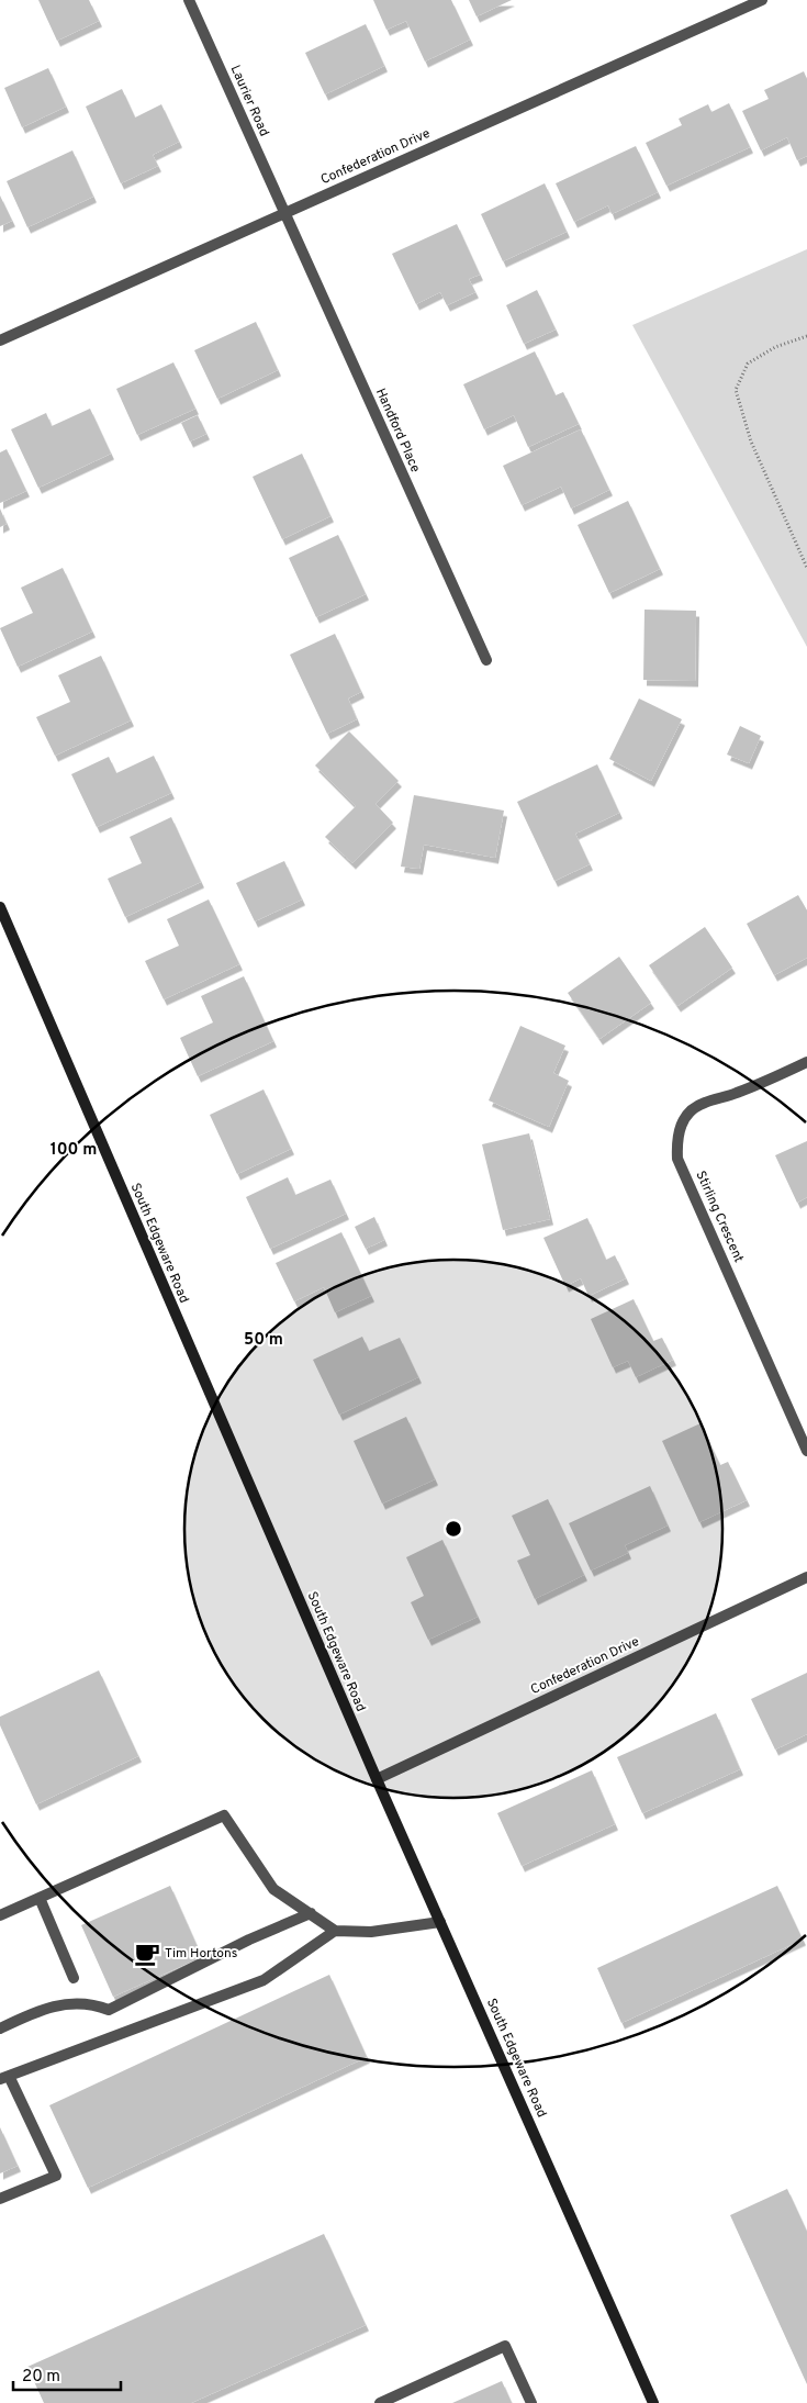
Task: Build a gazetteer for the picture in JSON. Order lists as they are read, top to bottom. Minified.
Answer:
{"streets":{"main road":["South Edgeware Road"],"street":["Laurier Road","Confederation Drive","Handford Place","Stirling Crescent"]},"crossings":[["Laurier Road","Confederation Drive"],["Laurier Road","Handford Place"],["Confederation Drive","Handford Place"],["Confederation Drive","South Edgeware Road"]],"places":{"cafe":["Tim Hortons"]},"scale_bar":"20 m","rings":["100 m","50 m"]}
